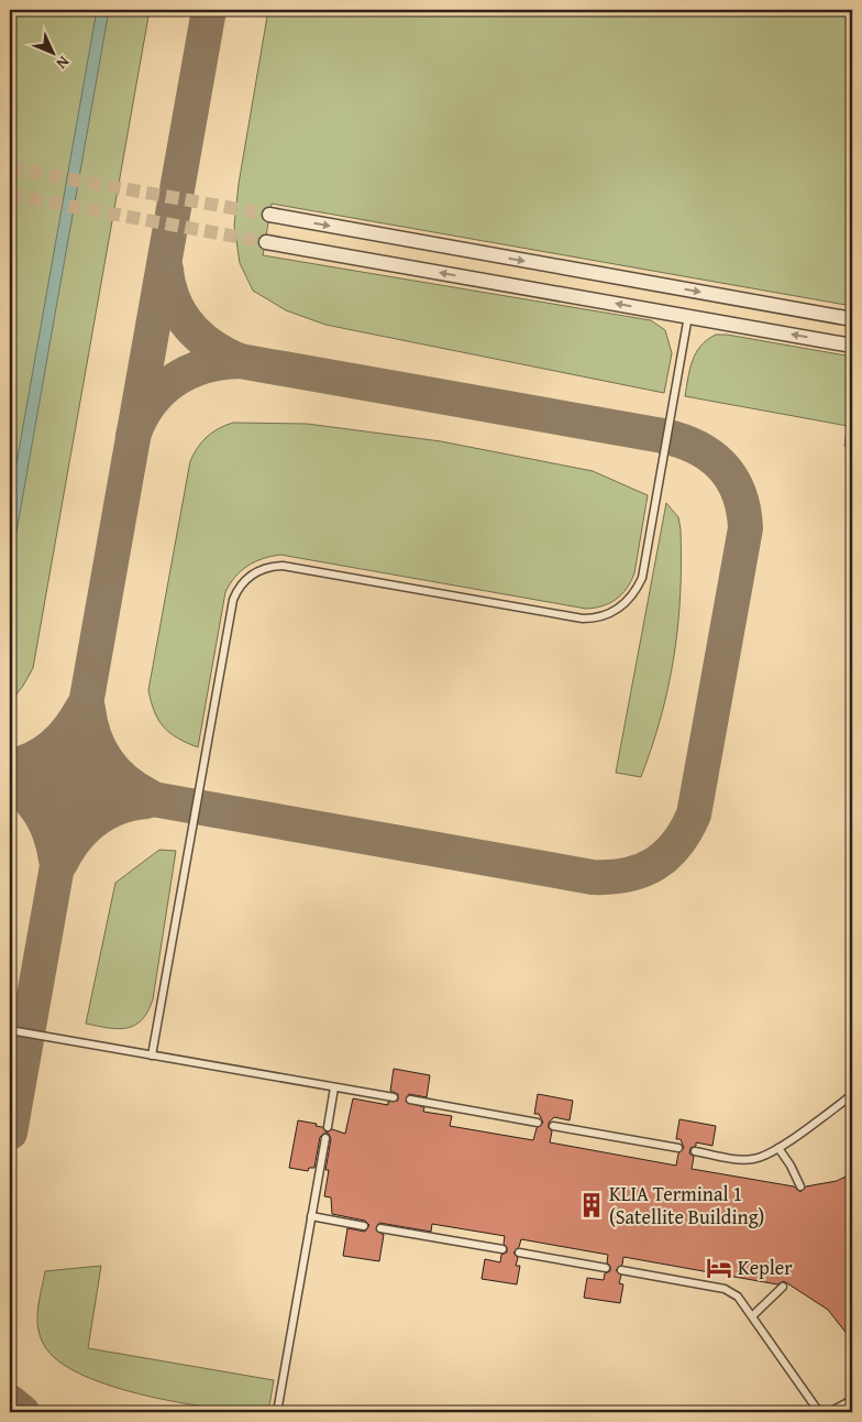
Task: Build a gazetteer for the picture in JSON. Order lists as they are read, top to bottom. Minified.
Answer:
{"places":{"building":["KLIA Terminal 1 (Satellite Building)"],"hotel":["Kepler"]},"north":"bottom right"}
